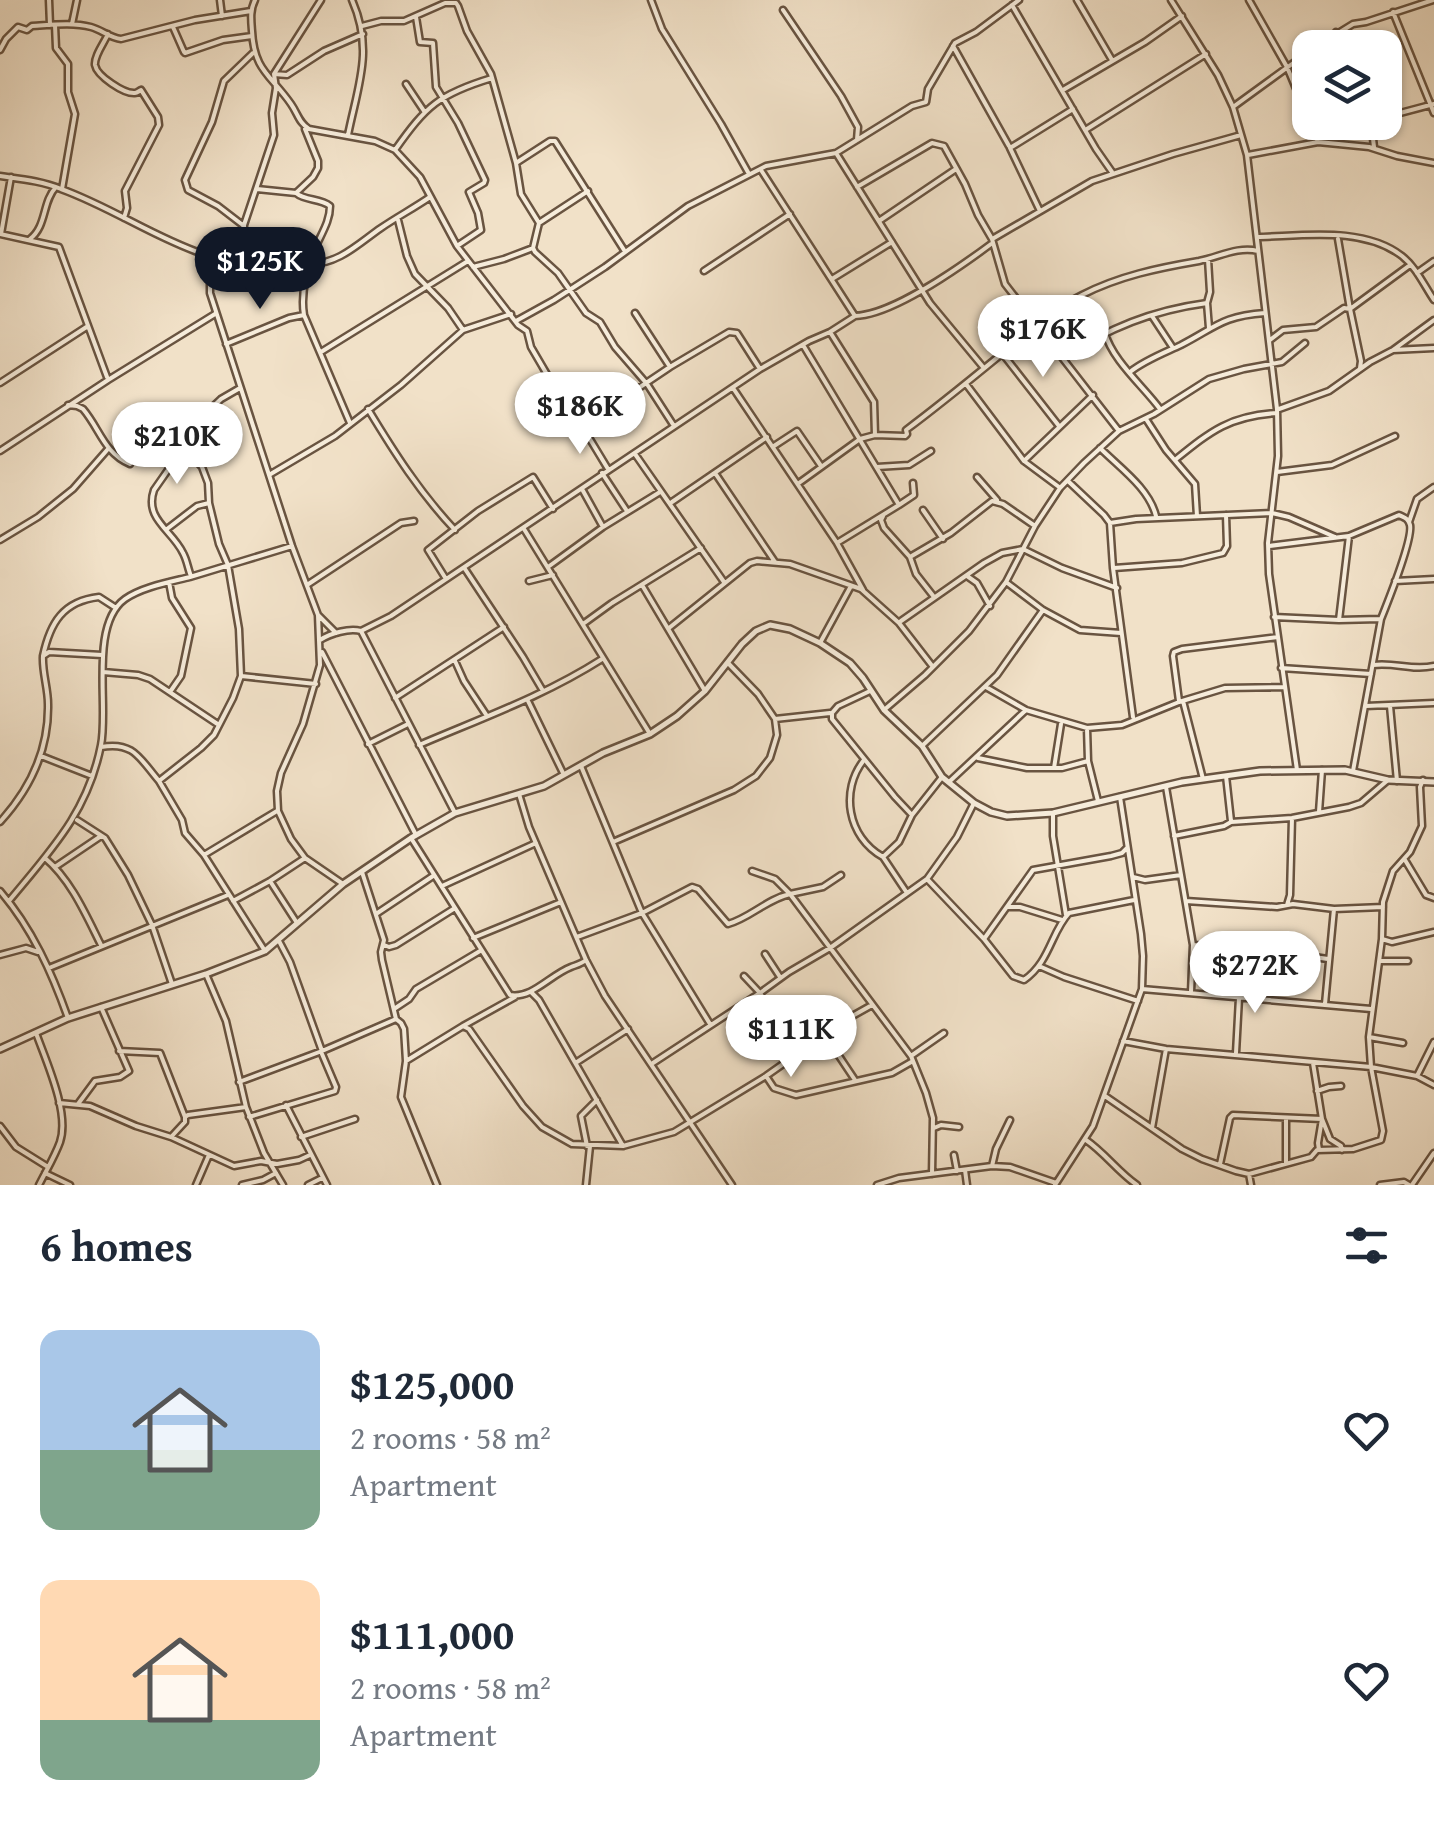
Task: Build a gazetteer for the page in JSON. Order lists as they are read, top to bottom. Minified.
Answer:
{"page":{"price":["$125K","$176K","$186K","$210K","$272K","$111K"],"heading":"6 homes","list":[{"name":"$125,000","note":"2 rooms · 58 m² · Apartment"},{"name":"$111,000","note":"2 rooms · 58 m² · Apartment"}]}}
